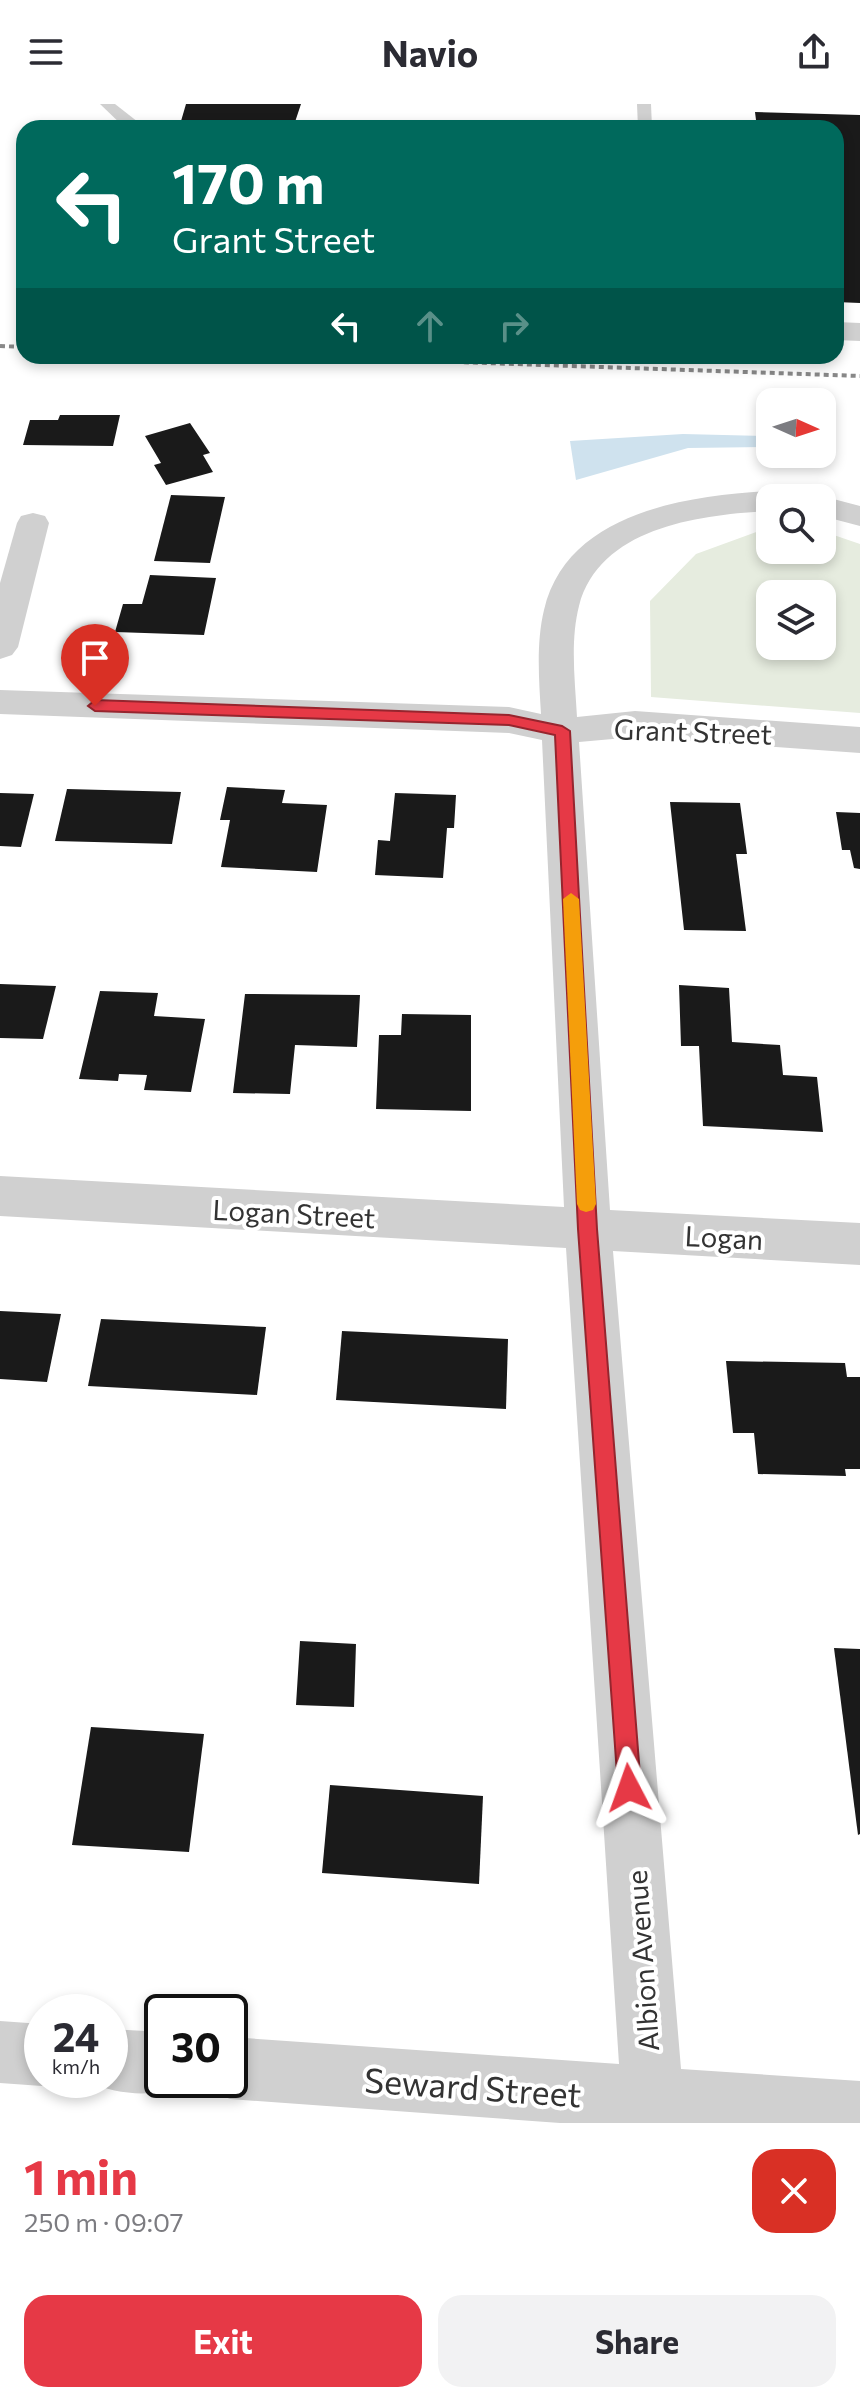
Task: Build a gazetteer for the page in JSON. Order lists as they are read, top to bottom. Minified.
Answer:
{"streets":{"street":["Grant Street","Logan Street","Logan","Albion Avenue","Seward Street"]},"crossings":[["Grant Street","Albion Avenue"],["Logan Street","Logan"],["Logan Street","Albion Avenue"],["Logan","Albion Avenue"],["Albion Avenue","Seward Street"]],"north":"right","page":{"header":"Navio","turn":["170 m","Grant Street"],"speed":"24 km/h","limit":"30","heading":["1 min","250 m · 09:07"],"buttons":["Exit","Share"]}}
